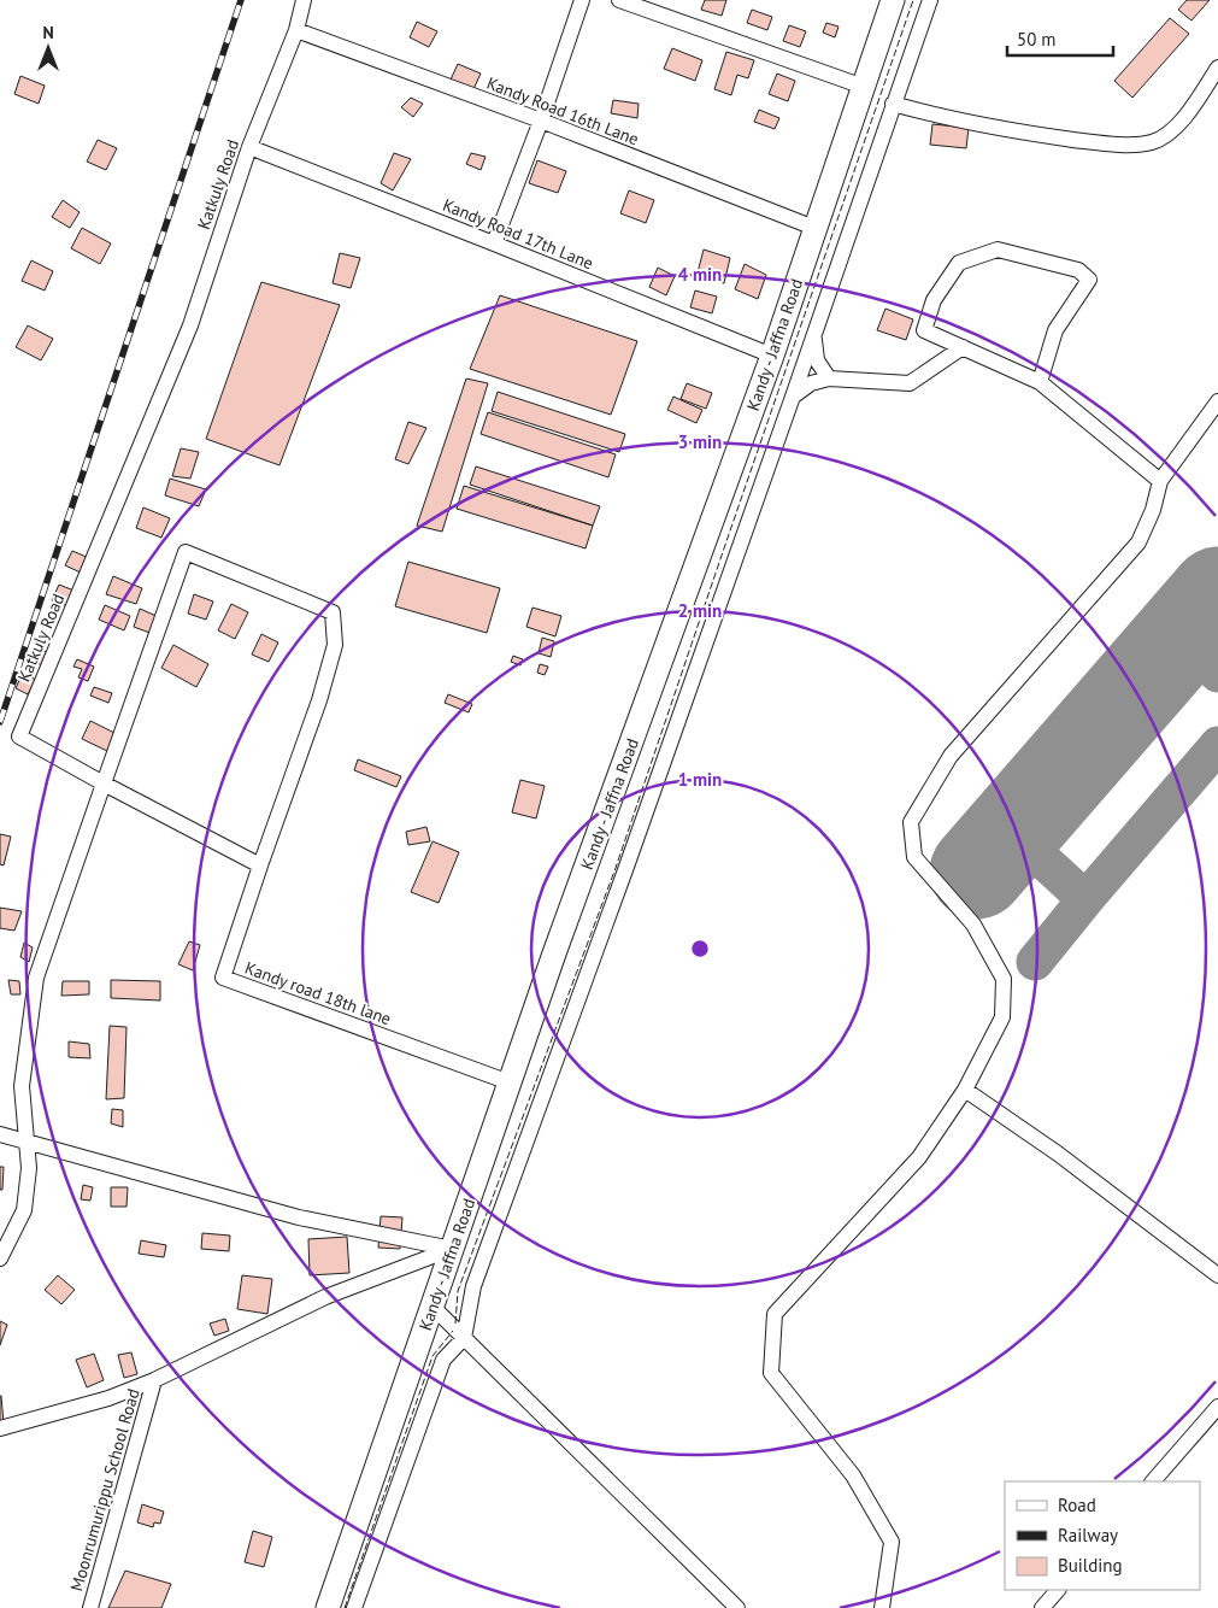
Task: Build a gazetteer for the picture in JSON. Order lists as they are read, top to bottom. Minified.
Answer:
{"streets":{"highway":["Kandy - Jaffna Road"],"street":["Kandy Road 16th Lane","Katkuly Road","Kandy Road 17th Lane","Kandy road 18th lane","Moonrumurippu School Road"]},"crossings":[["Kandy Road 16th Lane","Katkuly Road"],["Kandy Road 16th Lane","Kandy - Jaffna Road"],["Katkuly Road","Kandy Road 17th Lane"],["Kandy Road 17th Lane","Kandy - Jaffna Road"],["Kandy - Jaffna Road","Kandy road 18th lane"]],"legend":["Road","Railway","Building"],"scale_bar":"50 m","north":"top","rings":["4 min","3 min","2 min","1 min"]}
